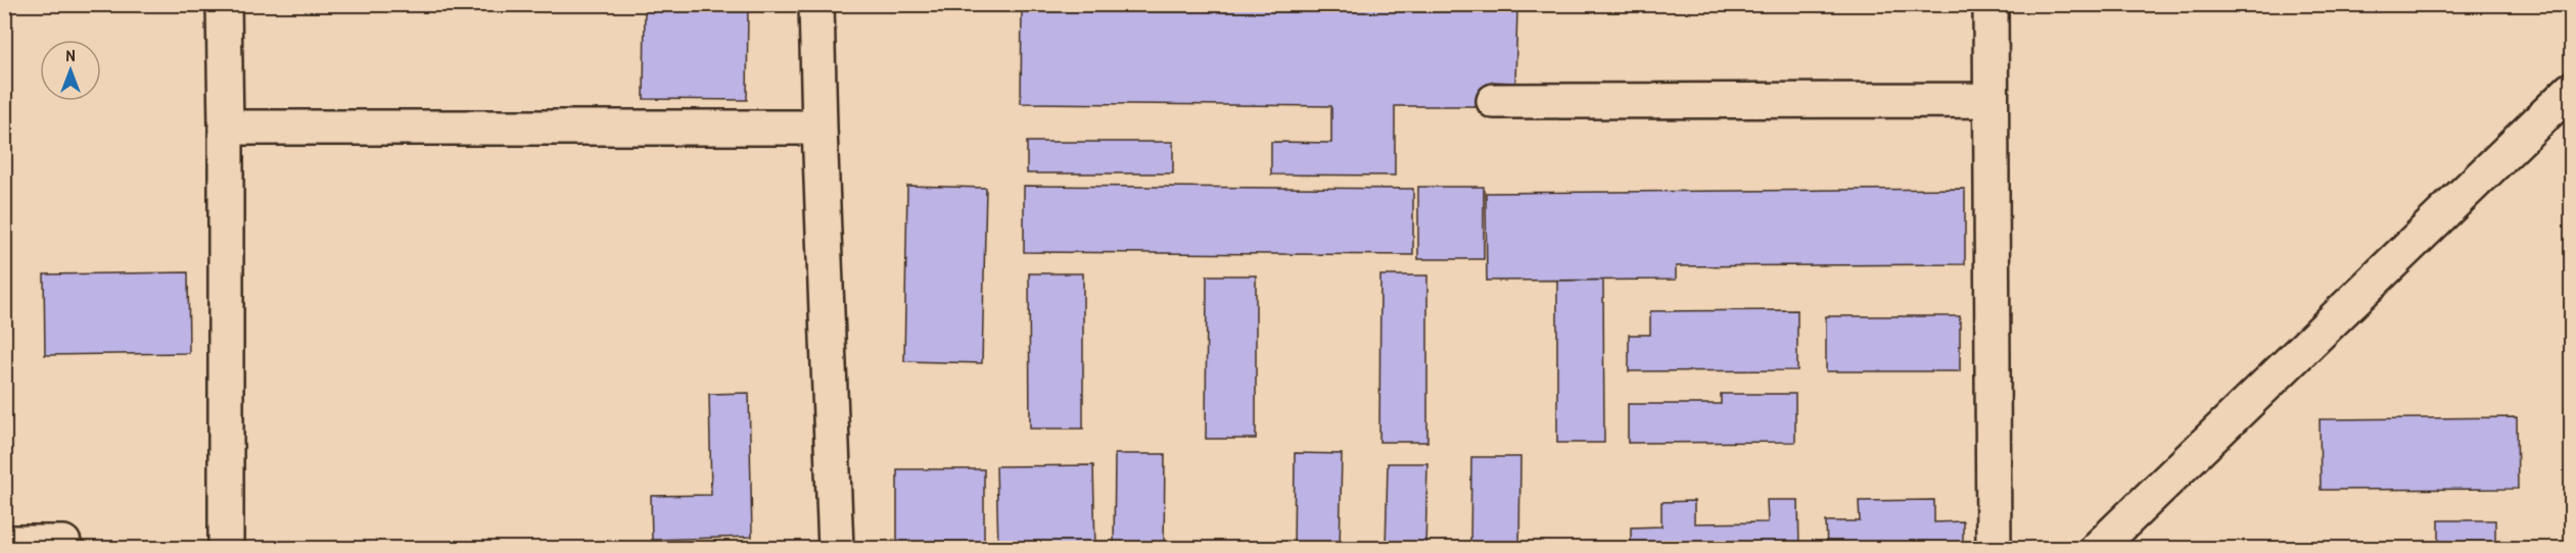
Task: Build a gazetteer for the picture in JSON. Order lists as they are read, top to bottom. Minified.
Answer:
{"north":"top"}
